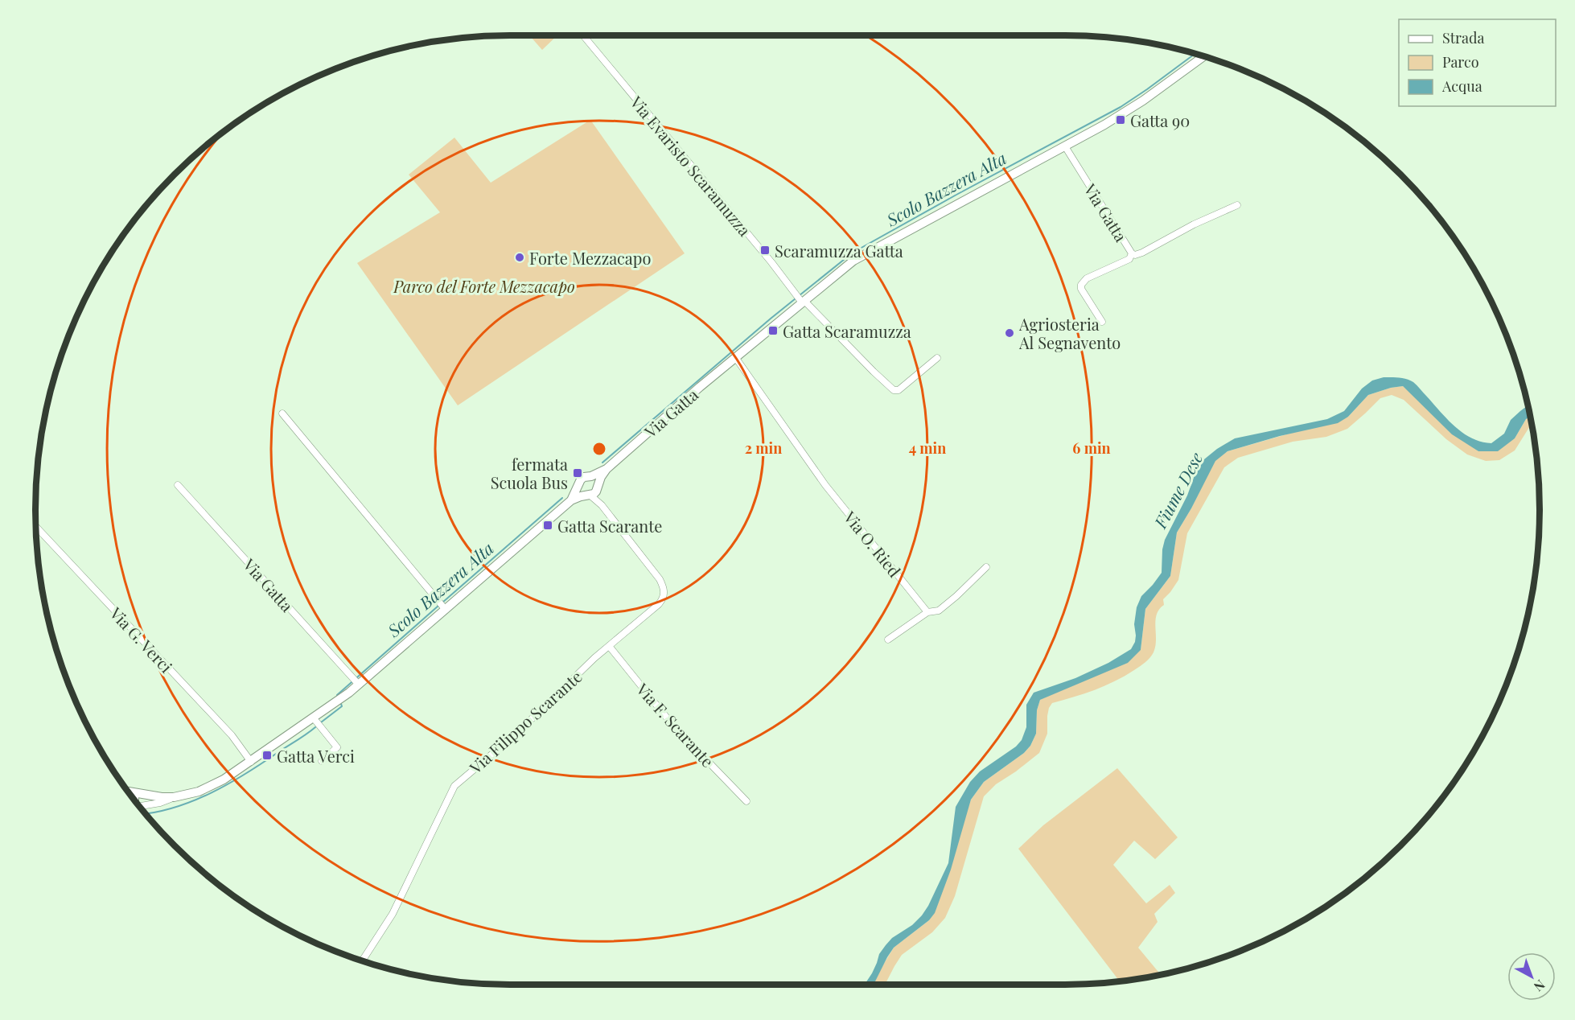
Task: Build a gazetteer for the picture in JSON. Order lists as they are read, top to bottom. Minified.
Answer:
{"streets":{"street":["Via Evaristo Scaramuzza","Via Gatta","Via O. Ried","Via G. Verci","Via Filippo Scarante","Via F. Scarante"]},"crossings":[["Via Evaristo Scaramuzza","Via Gatta"],["Via Gatta","Via O. Ried"],["Via Gatta","Via G. Verci"],["Via Gatta","Via Filippo Scarante"],["Via Filippo Scarante","Via F. Scarante"]],"water":["Scolo Bazzera Alta","Fiume Dese"],"parks":["Parco del Forte Mezzacapo"],"places":{"transit":["Gatta 90","Scaramuzza Gatta","Gatta Scaramuzza","fermata Scuola Bus","Gatta Scarante","Gatta Verci"],"other":["Forte Mezzacapo","Agriosteria Al Segnavento"]},"legend":["Strada","Parco","Acqua"],"north":"bottom right","rings":["2 min","4 min","6 min"]}
